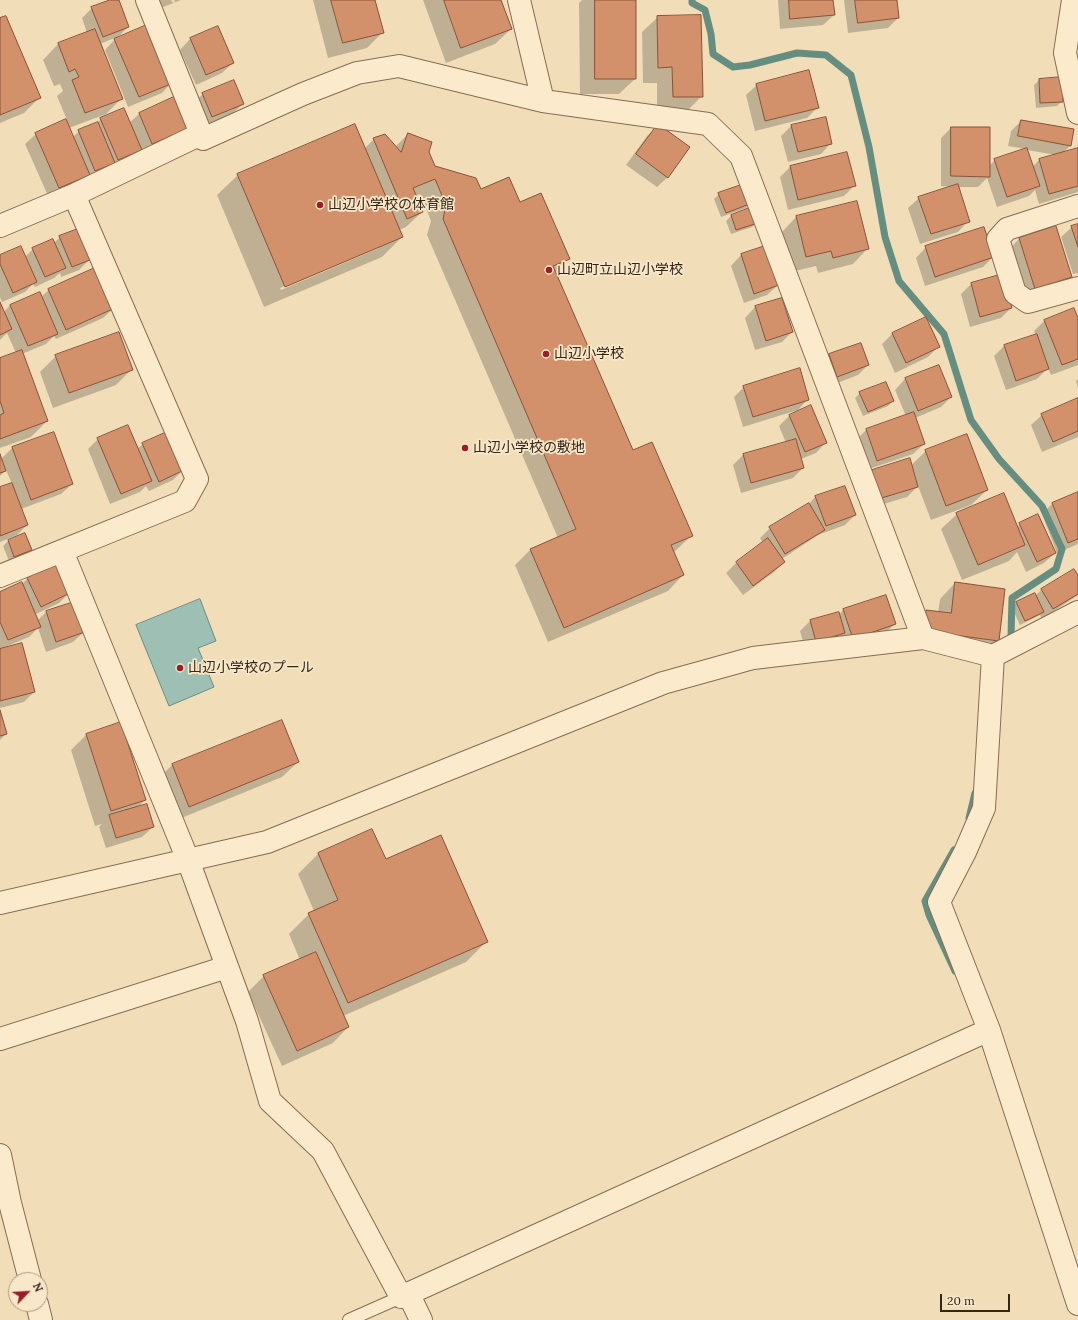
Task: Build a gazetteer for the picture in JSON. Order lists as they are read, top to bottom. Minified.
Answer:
{"places":["山辺小学校の体育館","山辺町立山辺小学校","山辺小学校","山辺小学校の敷地","山辺小学校のプール"],"scale_bar":"20 m","north":"top right"}
